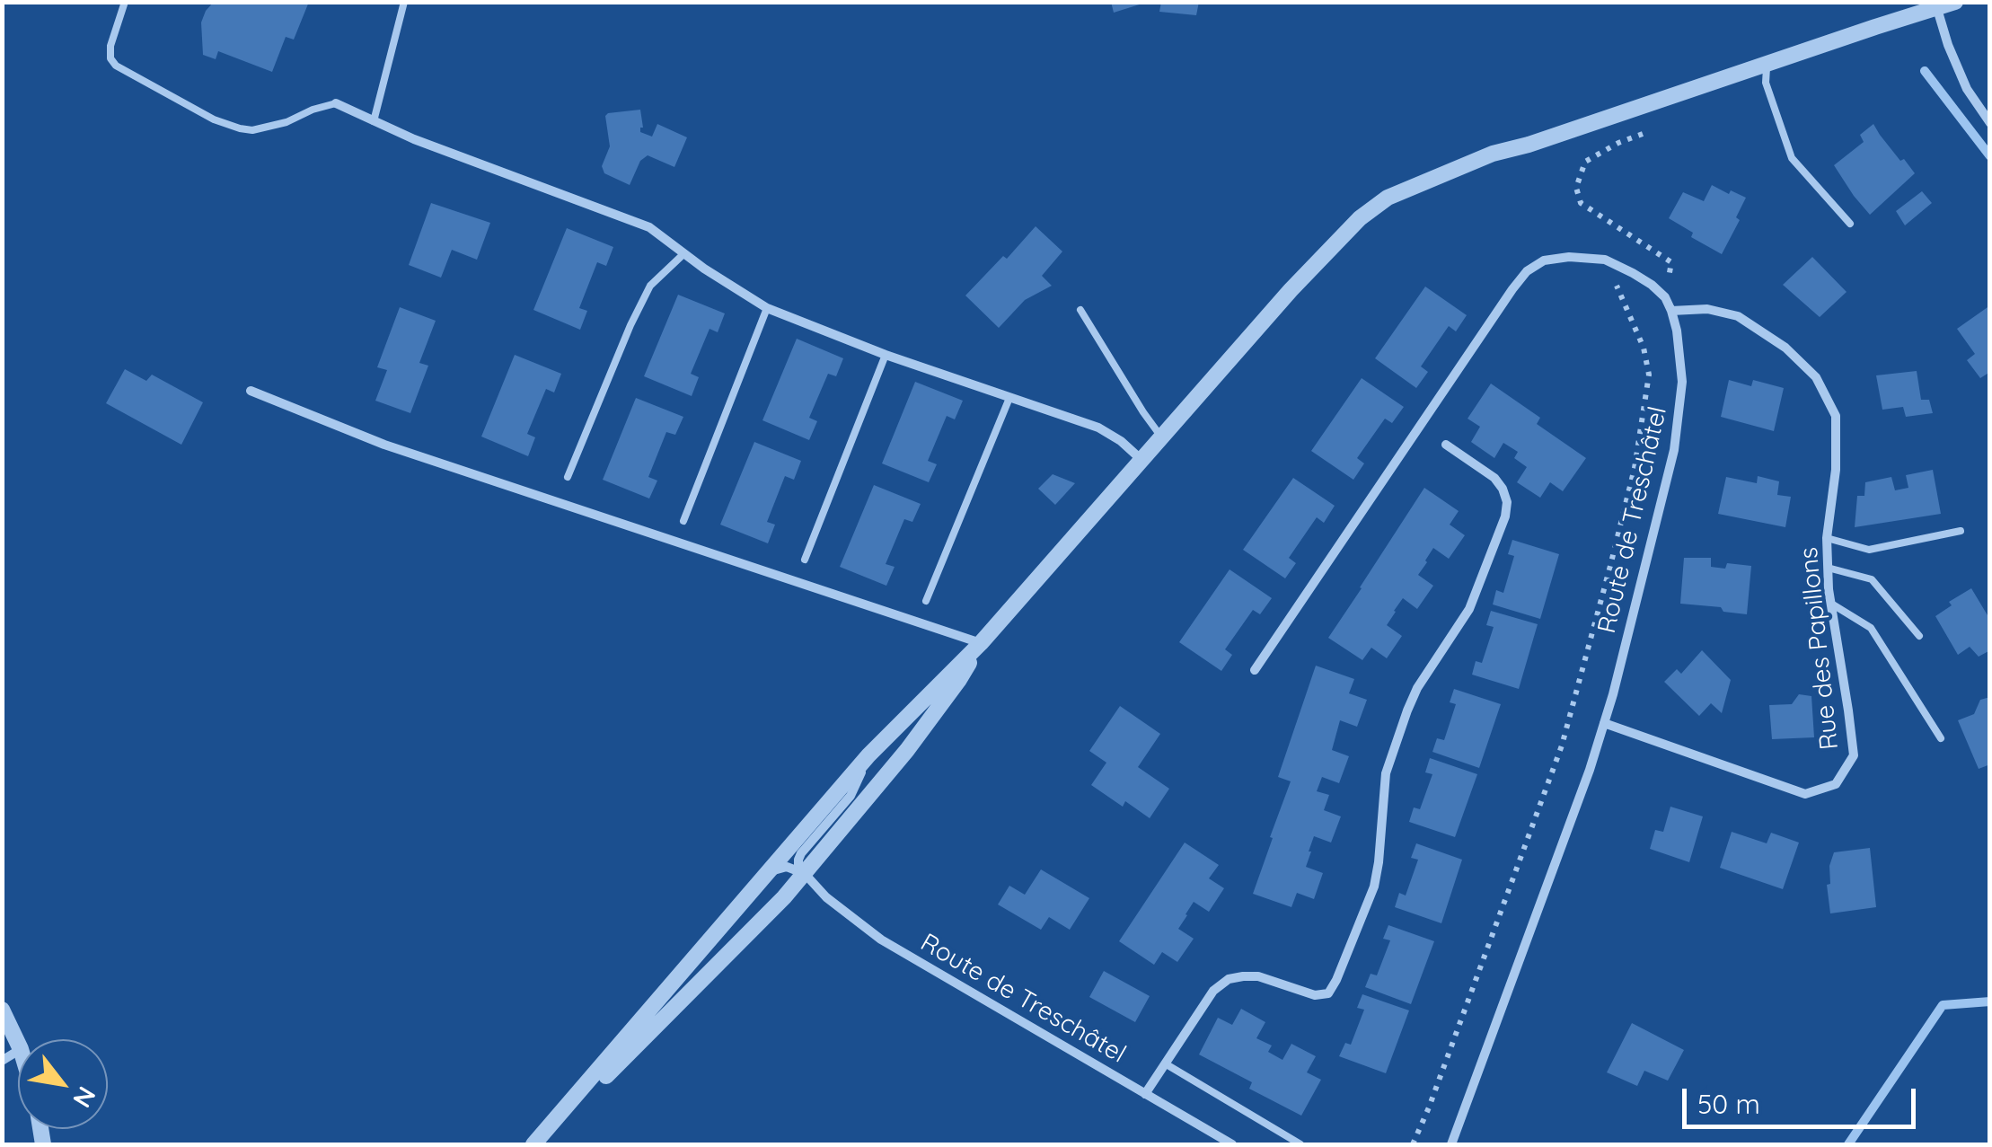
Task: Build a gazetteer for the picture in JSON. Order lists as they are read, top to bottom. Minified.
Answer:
{"streets":{"street":["Route de Treschâtel","Rue des Papillons"]},"crossings":[["Route de Treschâtel","Rue des Papillons"]],"scale_bar":"50 m","north":"bottom right"}
